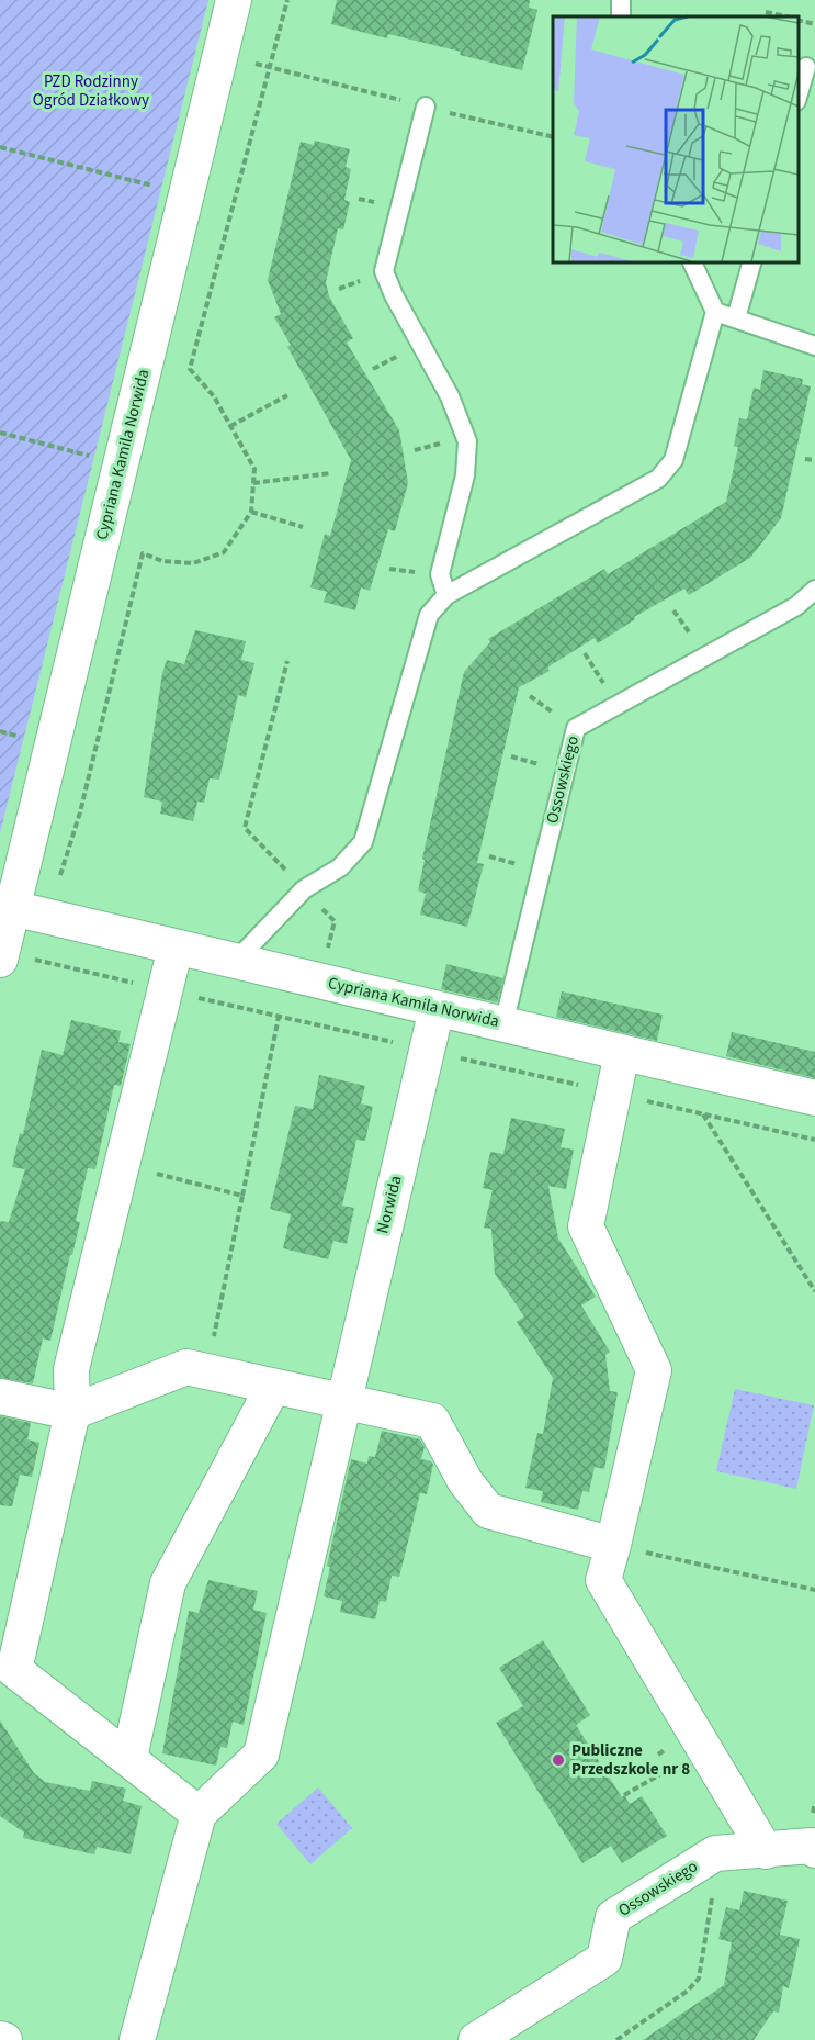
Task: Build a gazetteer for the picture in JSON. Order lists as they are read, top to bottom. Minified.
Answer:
{"streets":{"street":["Cypriana Kamila Norwida","Ossowskiego","Norwida"]},"crossings":[["Cypriana Kamila Norwida","Ossowskiego"],["Cypriana Kamila Norwida","Norwida"]],"parks":["PZD Rodzinny Ogród Działkowy"],"places":["Publiczne Przedszkole nr 8"]}
